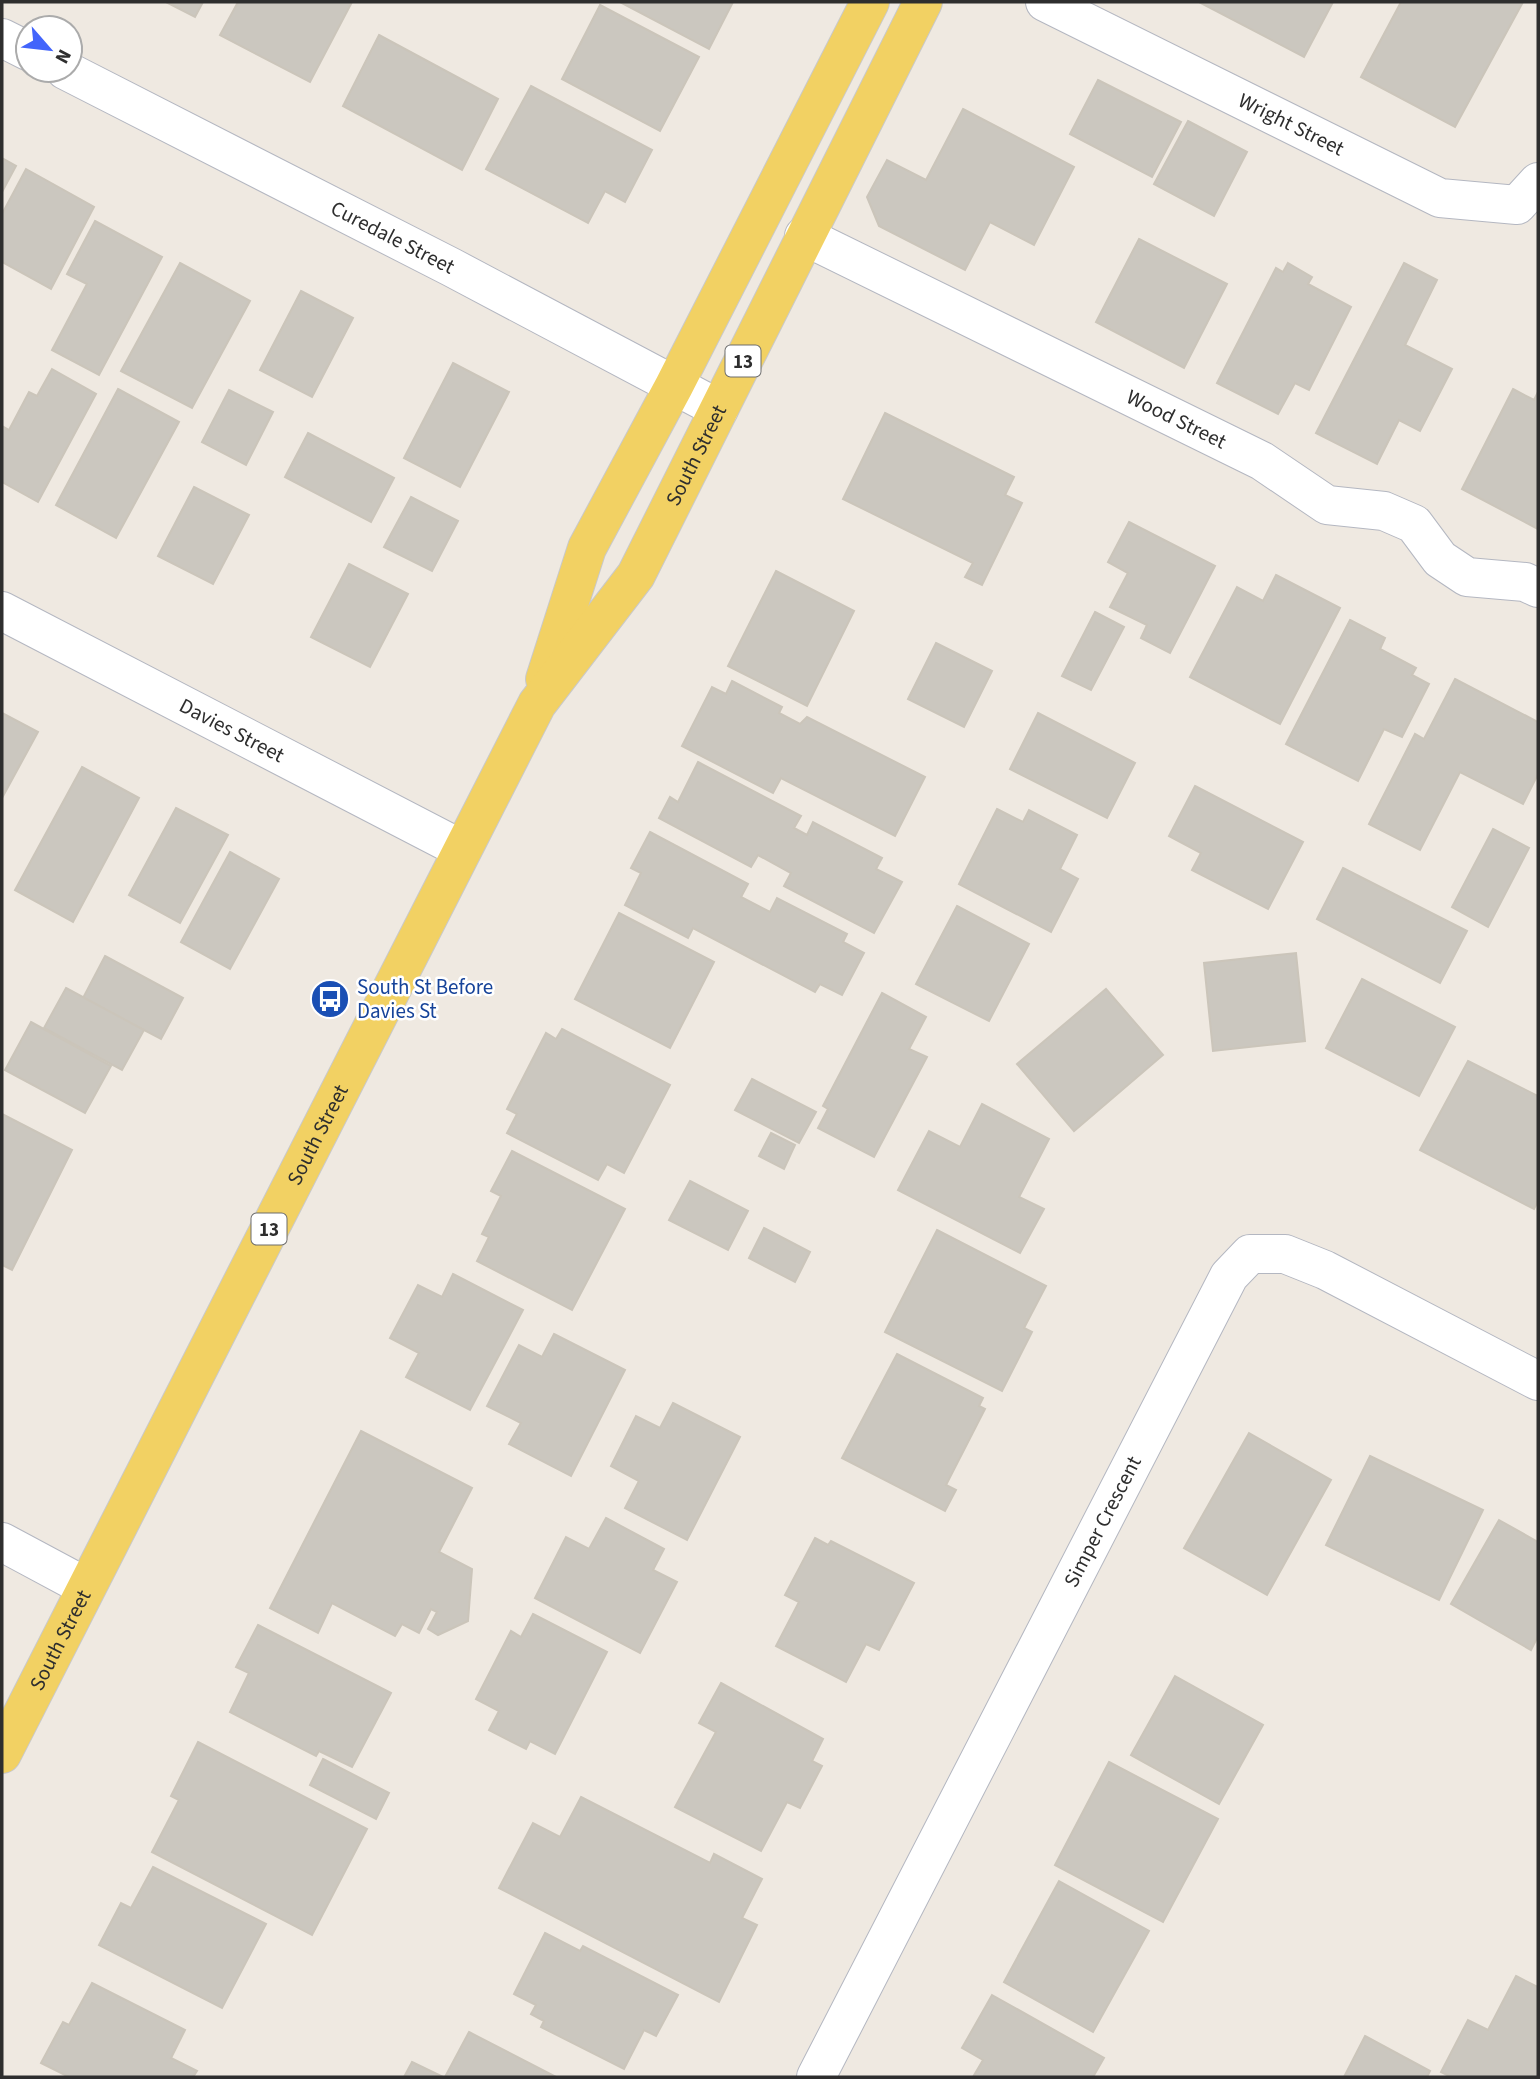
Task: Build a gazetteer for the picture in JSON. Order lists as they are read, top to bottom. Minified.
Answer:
{"streets":{"main road":["13","South Street"],"street":["Wright Street","Curedale Street","Wood Street","Davies Street","Simper Crescent"]},"crossings":[["Curedale Street","South Street"],["Wood Street","South Street"],["South Street","Davies Street"]],"places":{"bus stop":["South St Before Davies St"]},"north":"bottom right"}
